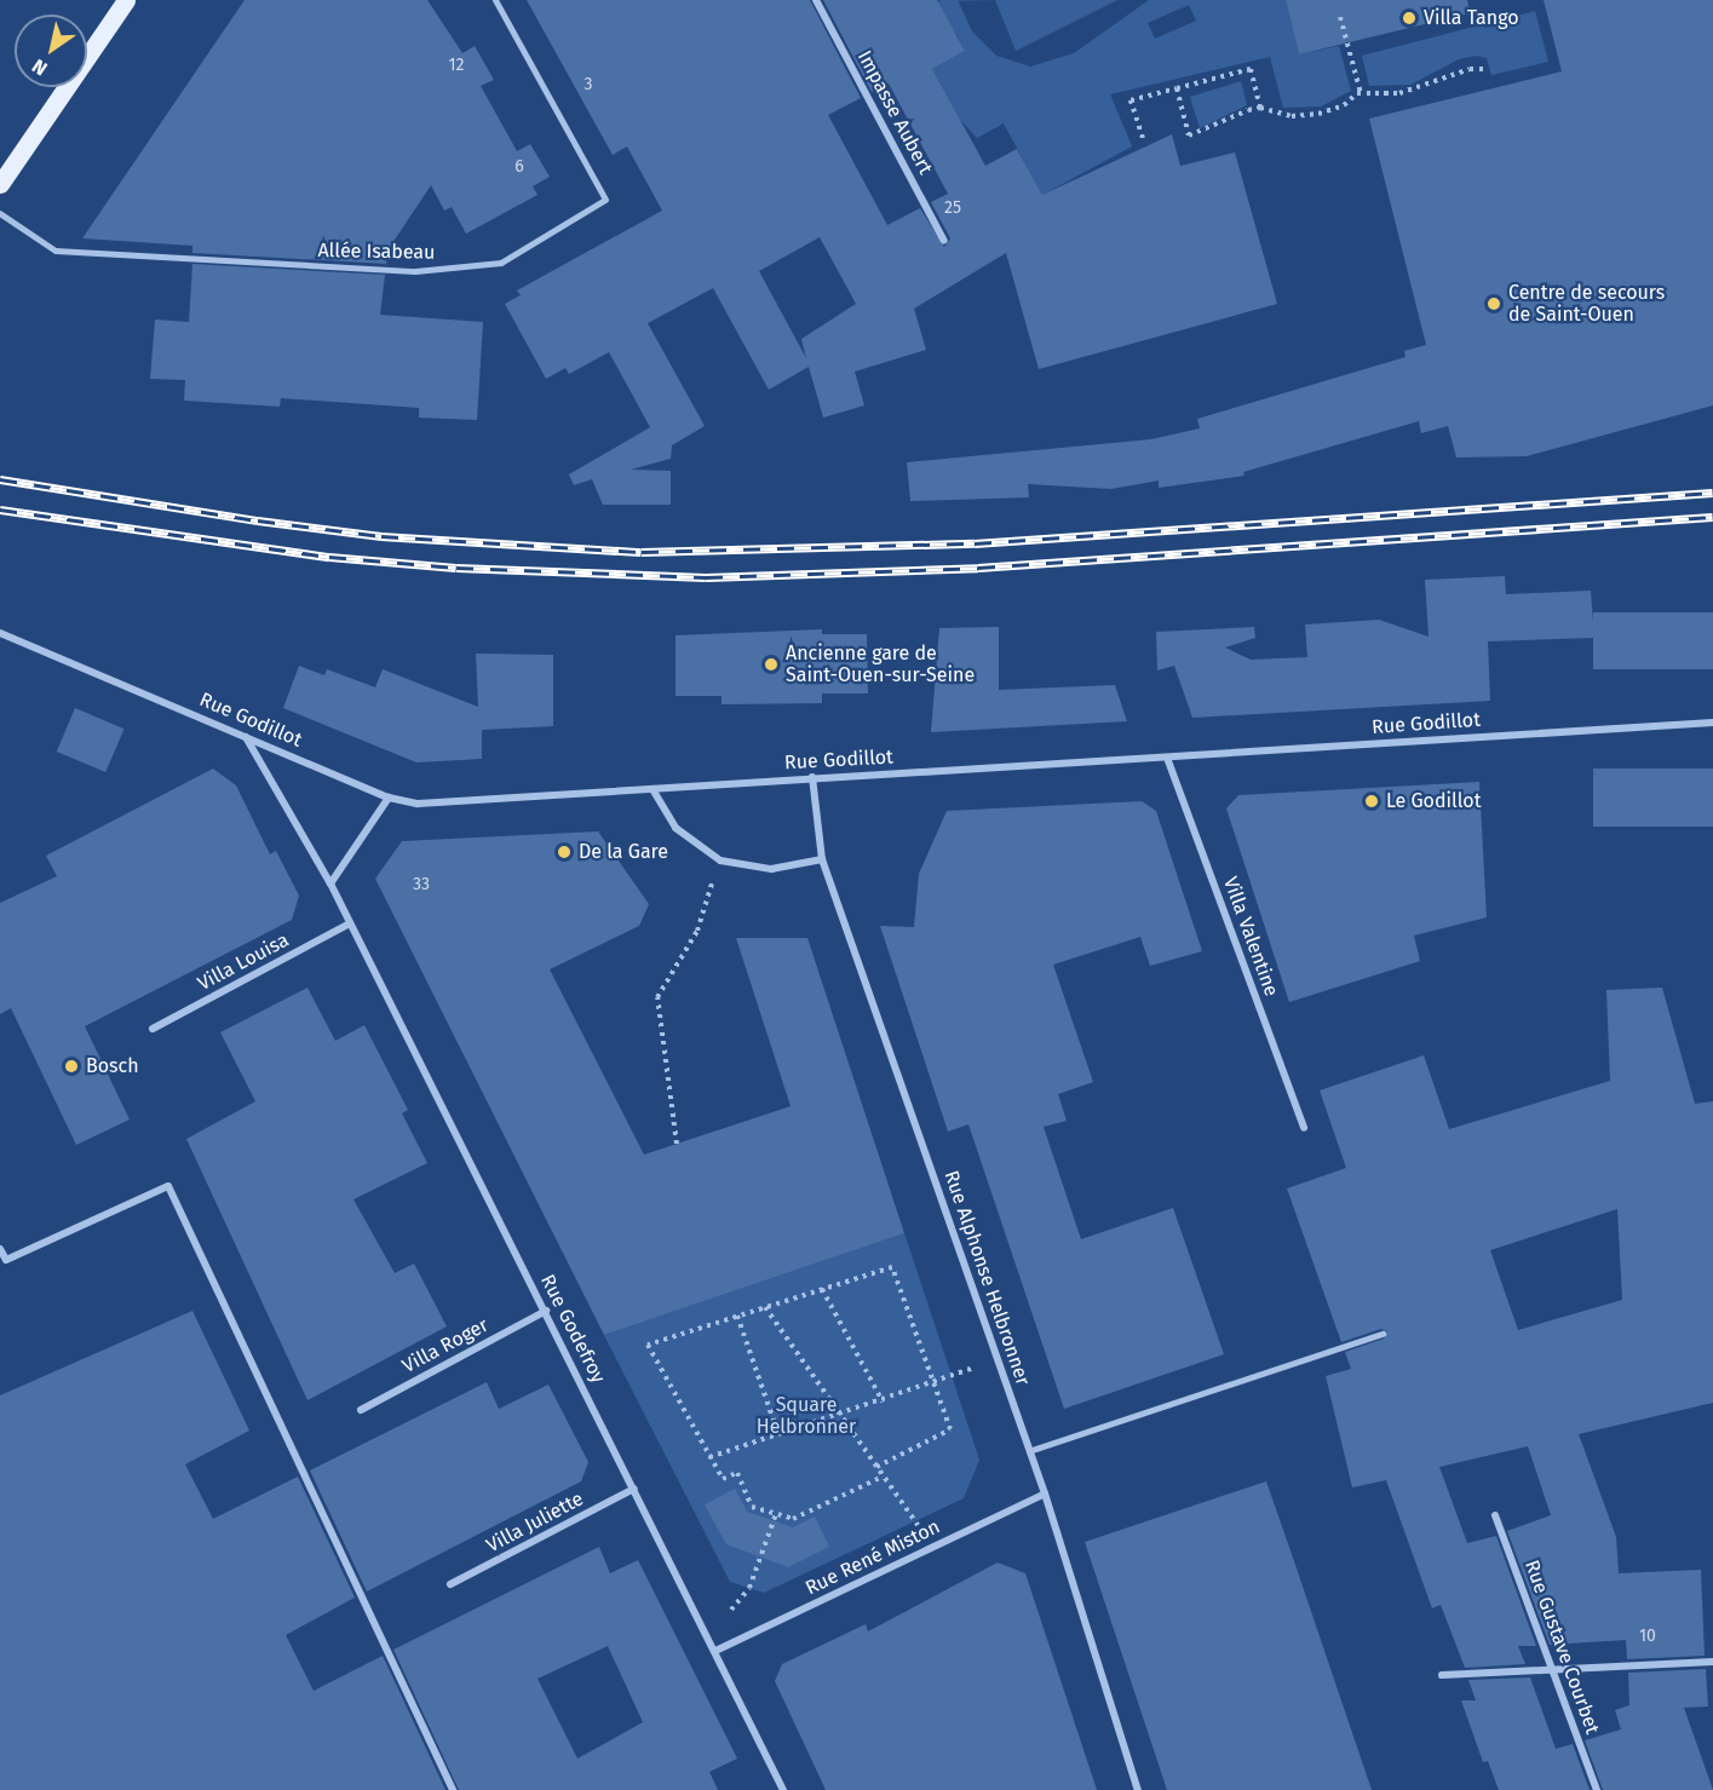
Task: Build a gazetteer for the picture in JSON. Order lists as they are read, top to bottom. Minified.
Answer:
{"streets":{"street":["Impasse Aubert","Rue Godillot","Villa Valentine","Villa Louisa","Rue Alphonse Helbronner","Rue Godefroy","Villa Roger","Villa Juliette","Rue René Miston","Rue Gustave Courbet"],"lane":["Allée Isabeau"]},"crossings":[["Rue Godillot","Villa Valentine"],["Rue Godillot","Rue Alphonse Helbronner"],["Rue Godillot","Rue Godefroy"],["Villa Louisa","Rue Godefroy"],["Rue Alphonse Helbronner","Rue René Miston"],["Rue Godefroy","Villa Roger"],["Rue Godefroy","Villa Juliette"],["Rue Godefroy","Rue René Miston"]],"parks":["Square Helbronner"],"places":["Villa Tango","Centre de secours de Saint-Ouen","Ancienne gare de Saint-Ouen-sur-Seine","Le Godillot","De la Gare","Bosch"],"house_numbers":["12","3","6","25","33","10"],"north":"bottom left"}
